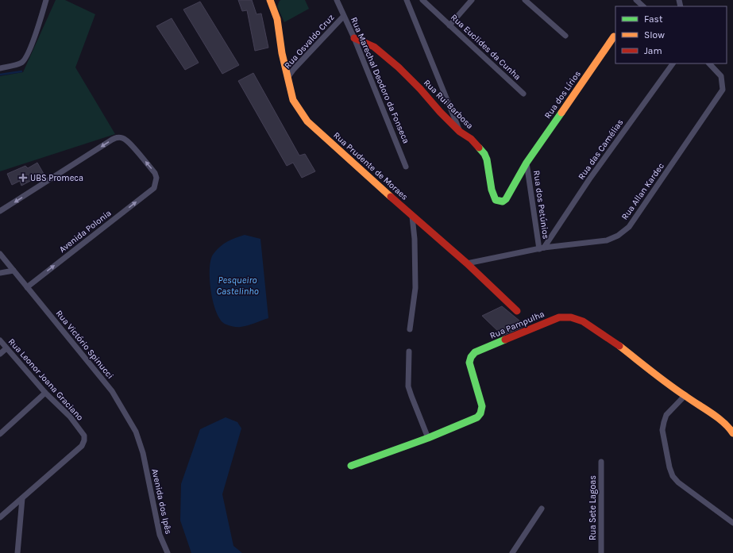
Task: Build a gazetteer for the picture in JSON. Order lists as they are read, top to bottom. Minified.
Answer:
{"streets":{"street":["Rua Osvaldo Cruz","Rua Euclides da Cunha","Rua Marechal Deodoro da Fonseca","Rua dos Lírios","Rua Rui Barbosa","Rua das Camélias","Rua Prudente de Moraes","Rua Allan Kardec","Rua dos Petúnios","Avenida Polonia","Rua Pampulha","Rua Victório Spinucci","Rua Leonor Joana Graciano","Avenida dos Ipês","Rua Sete Lagoas"]},"crossings":[["Rua Osvaldo Cruz","Rua Marechal Deodoro da Fonseca"],["Rua Osvaldo Cruz","Rua Prudente de Moraes"],["Rua Marechal Deodoro da Fonseca","Rua Rui Barbosa"],["Rua dos Lírios","Rua Rui Barbosa"],["Rua dos Lírios","Rua dos Petúnios"],["Rua Rui Barbosa","Rua dos Petúnios"],["Rua das Camélias","Rua Allan Kardec"],["Rua das Camélias","Rua dos Petúnios"],["Rua Prudente de Moraes","Rua Allan Kardec"],["Rua Allan Kardec","Rua dos Petúnios"],["Avenida Polonia","Rua Victório Spinucci"],["Rua Victório Spinucci","Avenida dos Ipês"]],"water":["Pesqueiro Castelinho"],"places":{"health":["UBS Promeca"]},"legend":["Fast","Slow","Jam"]}
